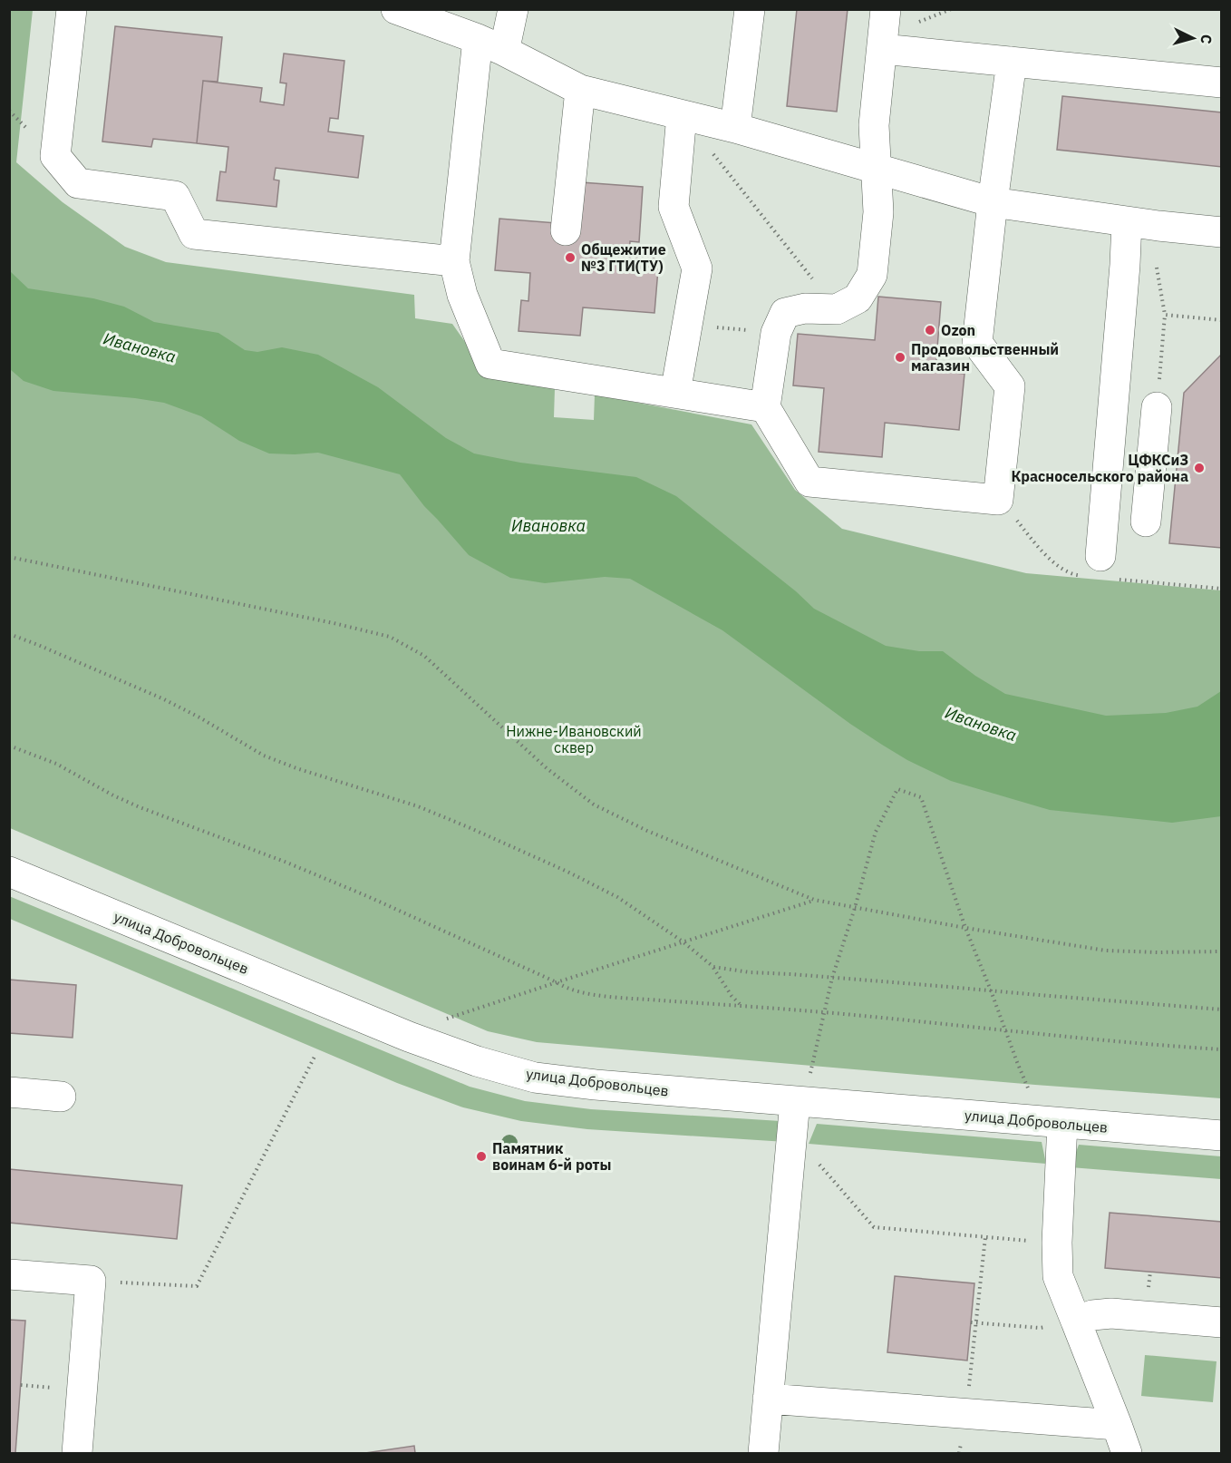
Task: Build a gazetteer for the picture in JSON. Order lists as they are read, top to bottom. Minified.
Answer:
{"streets":{"street":["улица Добровольцев"]},"water":["Ивановка"],"parks":["Нижне-Ивановский сквер"],"places":["Общежитие №3 ГТИ(ТУ)","Ozon","Продовольственный магазин","ЦФКСиЗ Красносельского района","Памятник воинам 6-й роты"],"north":"right"}
